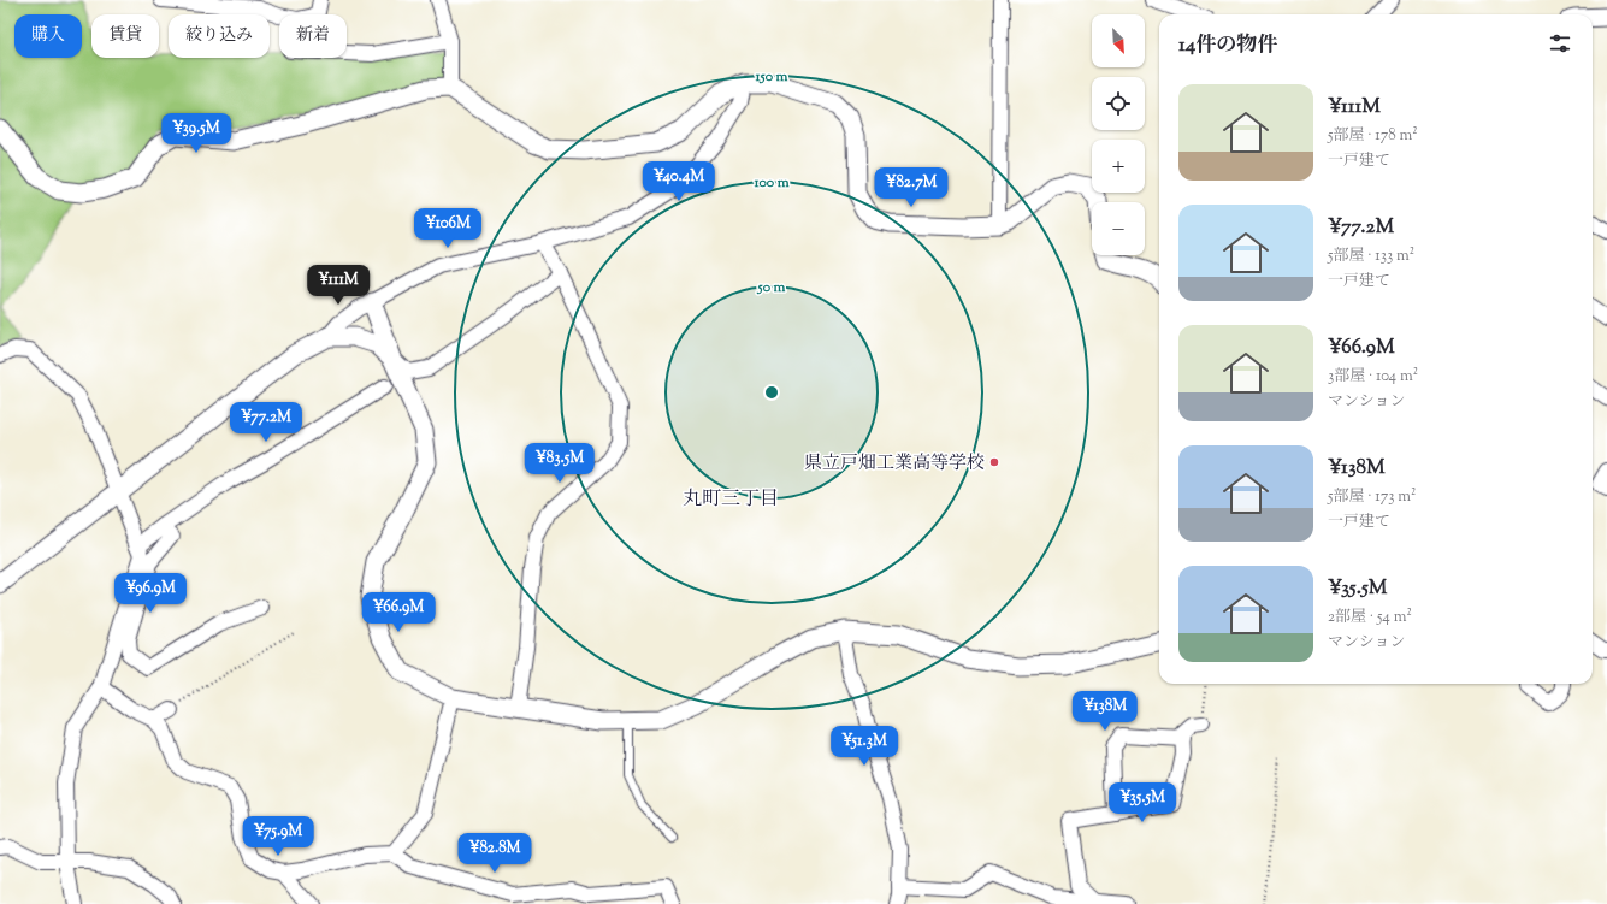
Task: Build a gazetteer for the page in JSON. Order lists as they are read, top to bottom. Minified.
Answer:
{"districts":["丸町三丁目"],"places":["県立戸畑工業高等学校"],"north":"bottom right","page":{"map_buttons":["+","−"],"chip":["購入","賃貸","絞り込み","新着"],"heading":"14件の物件","list":[{"name":"¥111M","note":"5部屋 · 178 m² · 一戸建て"},{"name":"¥77.2M","note":"5部屋 · 133 m² · 一戸建て"},{"name":"¥66.9M","note":"3部屋 · 104 m² · マンション"},{"name":"¥138M","note":"5部屋 · 173 m² · 一戸建て"},{"name":"¥35.5M","note":"2部屋 · 54 m² · マンション"}],"price":["¥39.5M","¥40.4M","¥82.7M","¥106M","¥111M","¥77.2M","¥83.5M","¥96.9M","¥66.9M","¥138M","¥51.3M","¥35.5M","¥75.9M","¥82.8M"]},"rings":["150 m","100 m","50 m"]}
